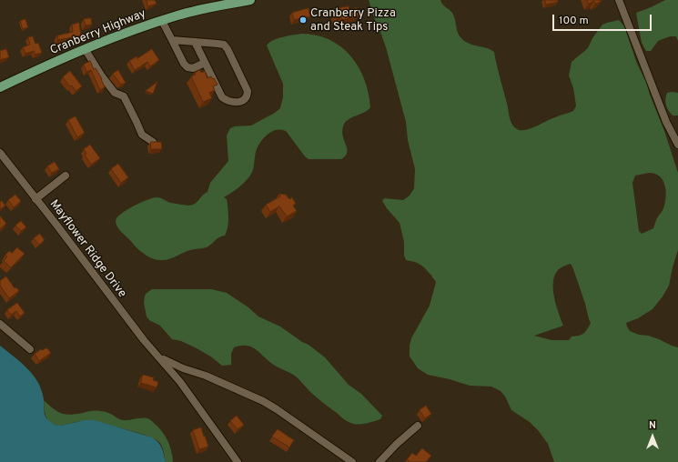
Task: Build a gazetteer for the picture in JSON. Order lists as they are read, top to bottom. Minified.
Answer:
{"streets":{"main road":["Cranberry Highway"],"street":["Mayflower Ridge Drive"]},"places":["Cranberry Pizza and Steak Tips"],"scale_bar":"100 m","north":"top"}
